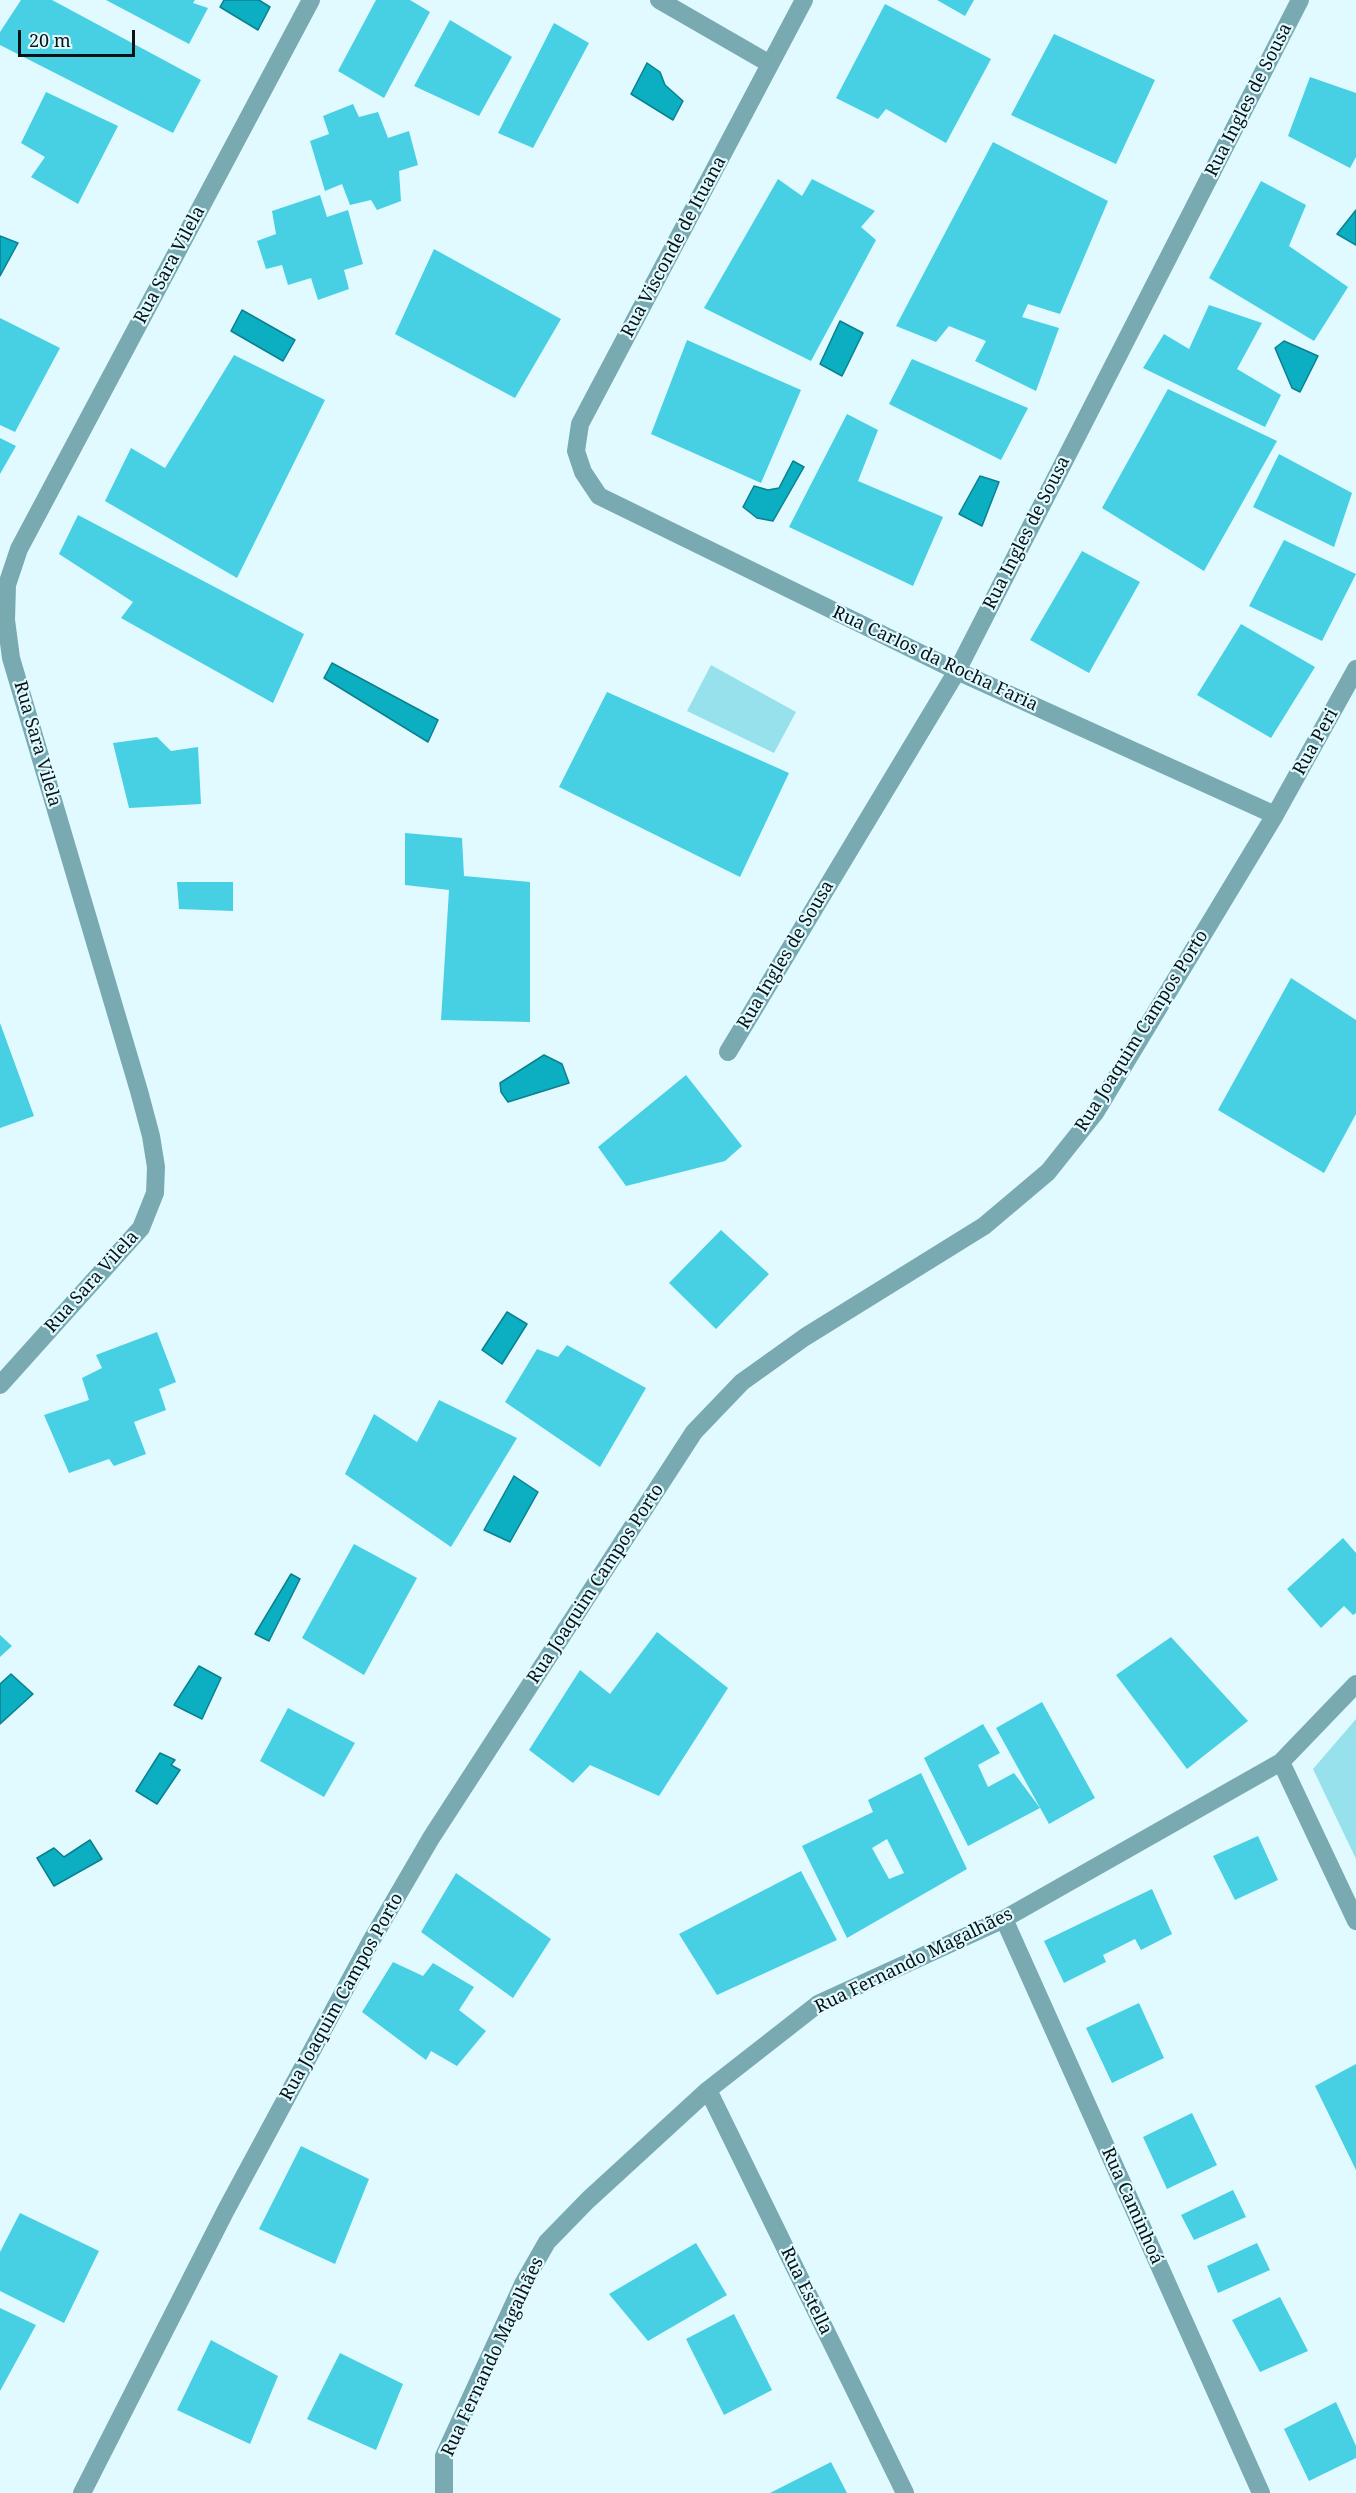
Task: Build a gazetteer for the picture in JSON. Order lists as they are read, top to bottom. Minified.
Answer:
{"streets":{"street":["Rua Ingles de Sousa","Rua Visconde de Ituana","Rua Sara Vilela","Rua Carlos da Rocha Faria","Rua Peri","Rua Joaquim Campos Porto","Rua Fernando Magalhães","Rua Caminhoá","Rua Estella"]},"crossings":[["Rua Ingles de Sousa","Rua Carlos da Rocha Faria"],["Rua Visconde de Ituana","Rua Carlos da Rocha Faria"],["Rua Carlos da Rocha Faria","Rua Peri"],["Rua Carlos da Rocha Faria","Rua Joaquim Campos Porto"],["Rua Peri","Rua Joaquim Campos Porto"],["Rua Fernando Magalhães","Rua Caminhoá"],["Rua Fernando Magalhães","Rua Estella"]],"scale_bar":"20 m"}
